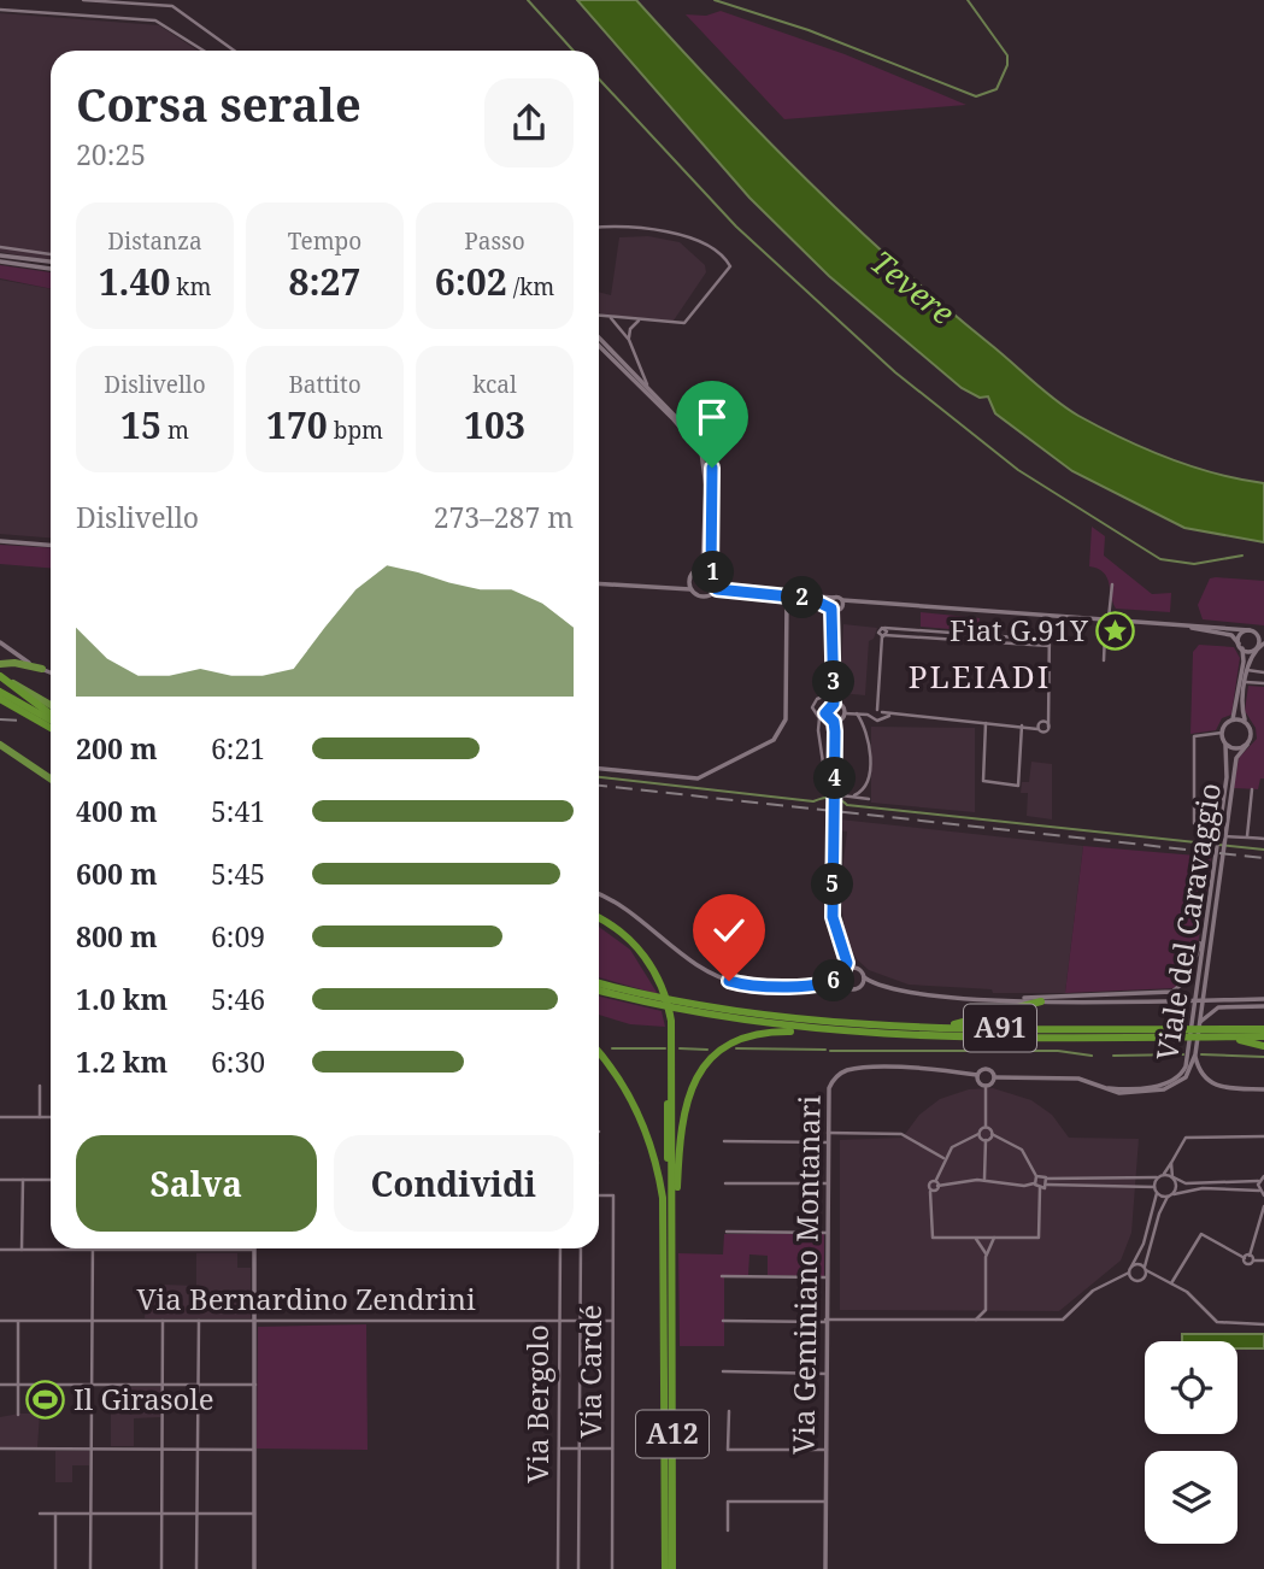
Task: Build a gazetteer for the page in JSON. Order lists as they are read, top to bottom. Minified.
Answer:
{"streets":{"highway":["A91","A12"],"street":["Viale del Caravaggio","Via Geminiano Montanari","Via Bernardino Zendrini","Via Cardé","Via Bergolo"]},"crossings":[["Via Bernardino Zendrini","Via Cardé"],["Via Bernardino Zendrini","Via Bergolo"]],"districts":["PLEIADI"],"water":["Tevere"],"places":{"place":["Fiat G.91Y"],"sports":["Il Girasole"]},"page":{"heading":["Corsa serale","20:25"],"stats":[["Distanza","1.40 km"],["Tempo","8:27"],["Passo","6:02 /km"],["Dislivello","15 m"],["Battito","170 bpm"],["kcal","103"]],"chart":["Dislivello","273–287 m"],"pins":["1","2","3","4","5","6"],"list":[{"name":"200 m","note":"6:21"},{"name":"400 m","note":"5:41"},{"name":"600 m","note":"5:45"},{"name":"800 m","note":"6:09"},{"name":"1.0 km","note":"5:46"},{"name":"1.2 km","note":"6:30"}],"buttons":["Salva","Condividi"]}}
